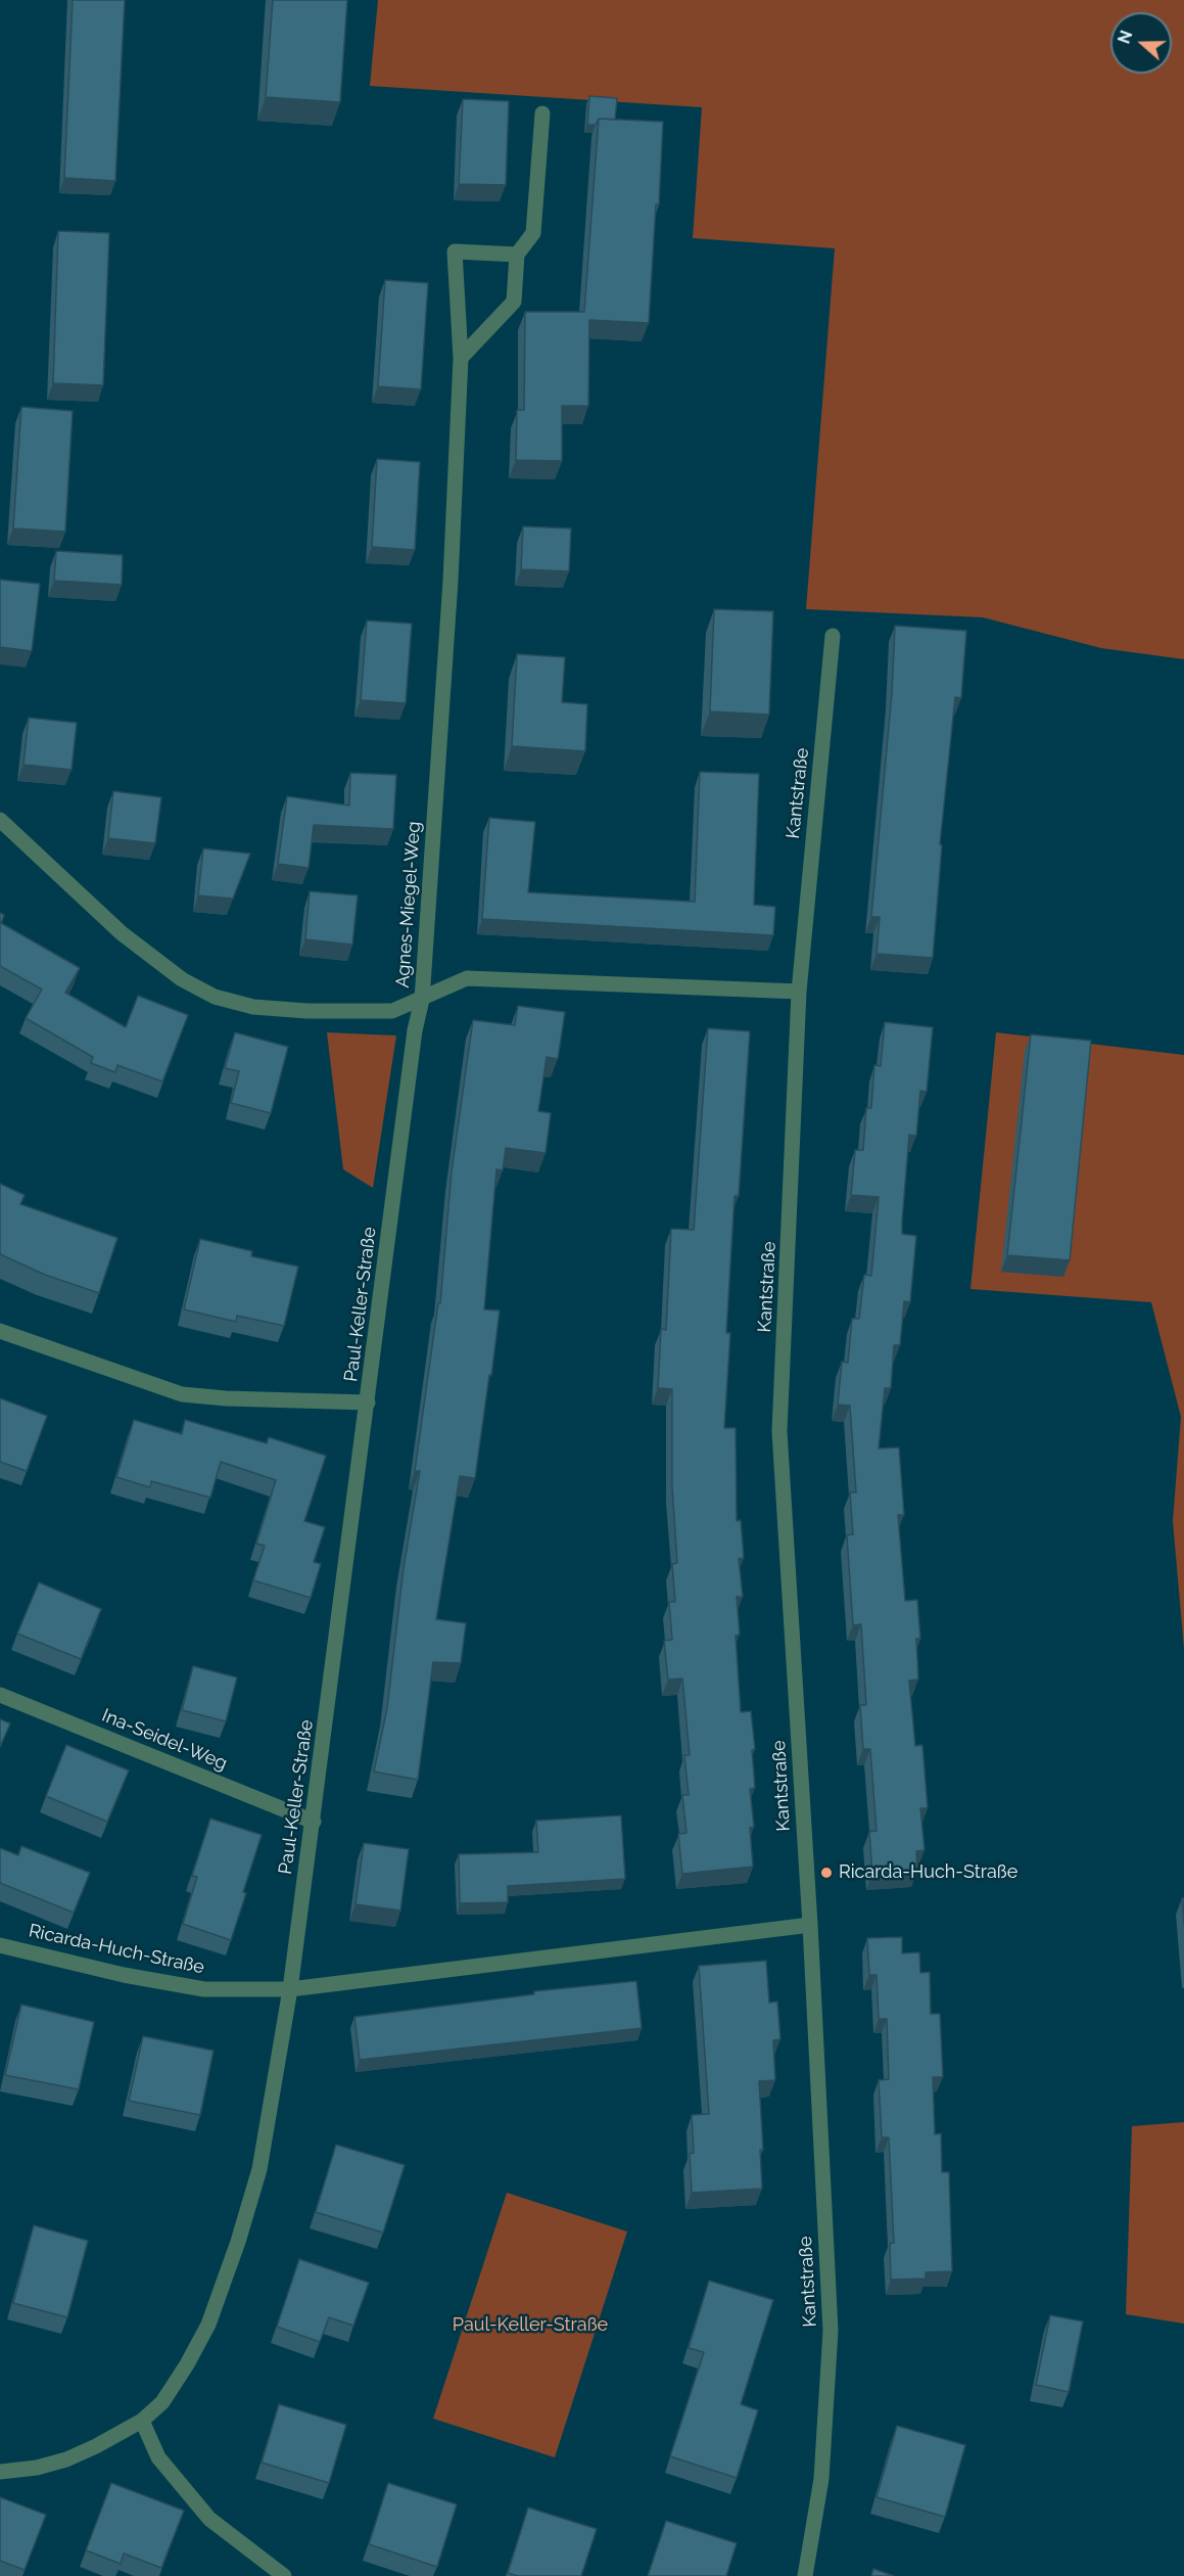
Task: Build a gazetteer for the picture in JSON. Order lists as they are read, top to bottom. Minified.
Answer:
{"streets":{"street":["Kantstraße","Agnes-Miegel-Weg","Paul-Keller-Straße","Ina-Seidel-Weg","Ricarda-Huch-Straße"]},"crossings":[["Kantstraße","Ricarda-Huch-Straße"],["Agnes-Miegel-Weg","Paul-Keller-Straße"],["Paul-Keller-Straße","Ina-Seidel-Weg"],["Paul-Keller-Straße","Ricarda-Huch-Straße"]],"parks":["Paul-Keller-Straße"],"places":["Ricarda-Huch-Straße"],"north":"left"}
